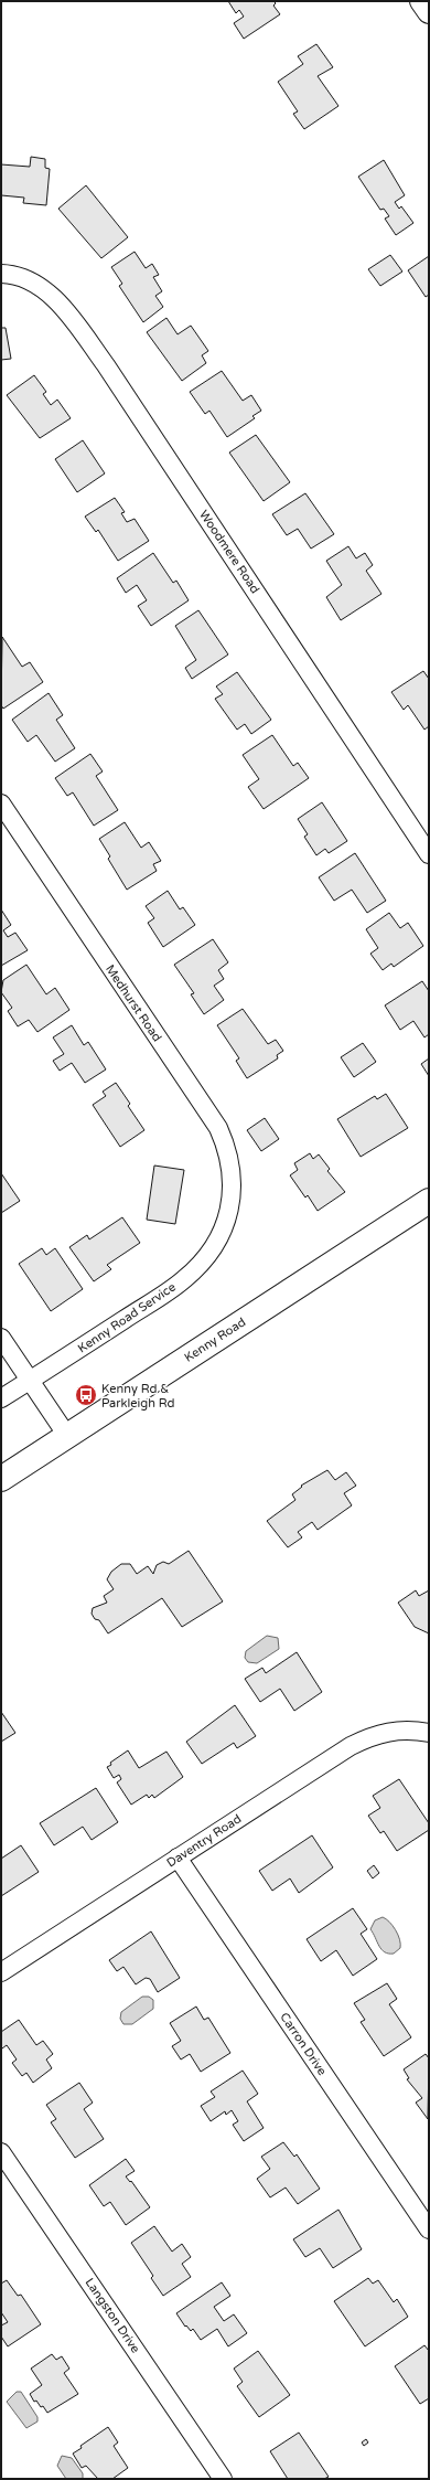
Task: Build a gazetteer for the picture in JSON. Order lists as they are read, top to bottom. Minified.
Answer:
{"streets":{"main road":["Kenny Road"],"street":["Woodmere Road","Medhurst Road","Kenny Road Service","Daventry Road","Carron Drive","Langston Drive"]},"crossings":[["Medhurst Road","Kenny Road Service"],["Daventry Road","Carron Drive"]],"places":{"bus stop":["Kenny Rd & Parkleigh Rd"]}}
